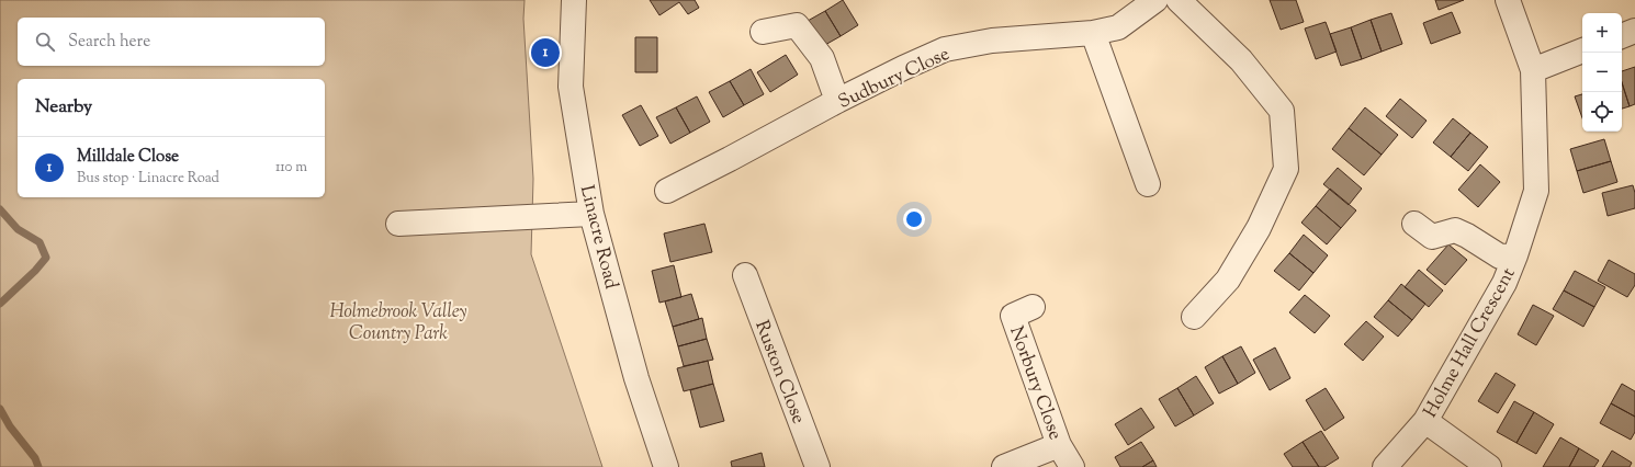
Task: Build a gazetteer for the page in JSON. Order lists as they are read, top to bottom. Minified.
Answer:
{"streets":{"street":["Sudbury Close","Linacre Road","Holme Hall Crescent","Ruston Close","Norbury Close"]},"parks":["Holmebrook Valley Country Park"],"page":{"map_buttons":["+","−"],"search":"Search here","pins":"1","heading":"Nearby","list":[{"mark":"1","name":"Milldale Close","note":"Bus stop · Linacre Road","value":"110 m"}]}}
